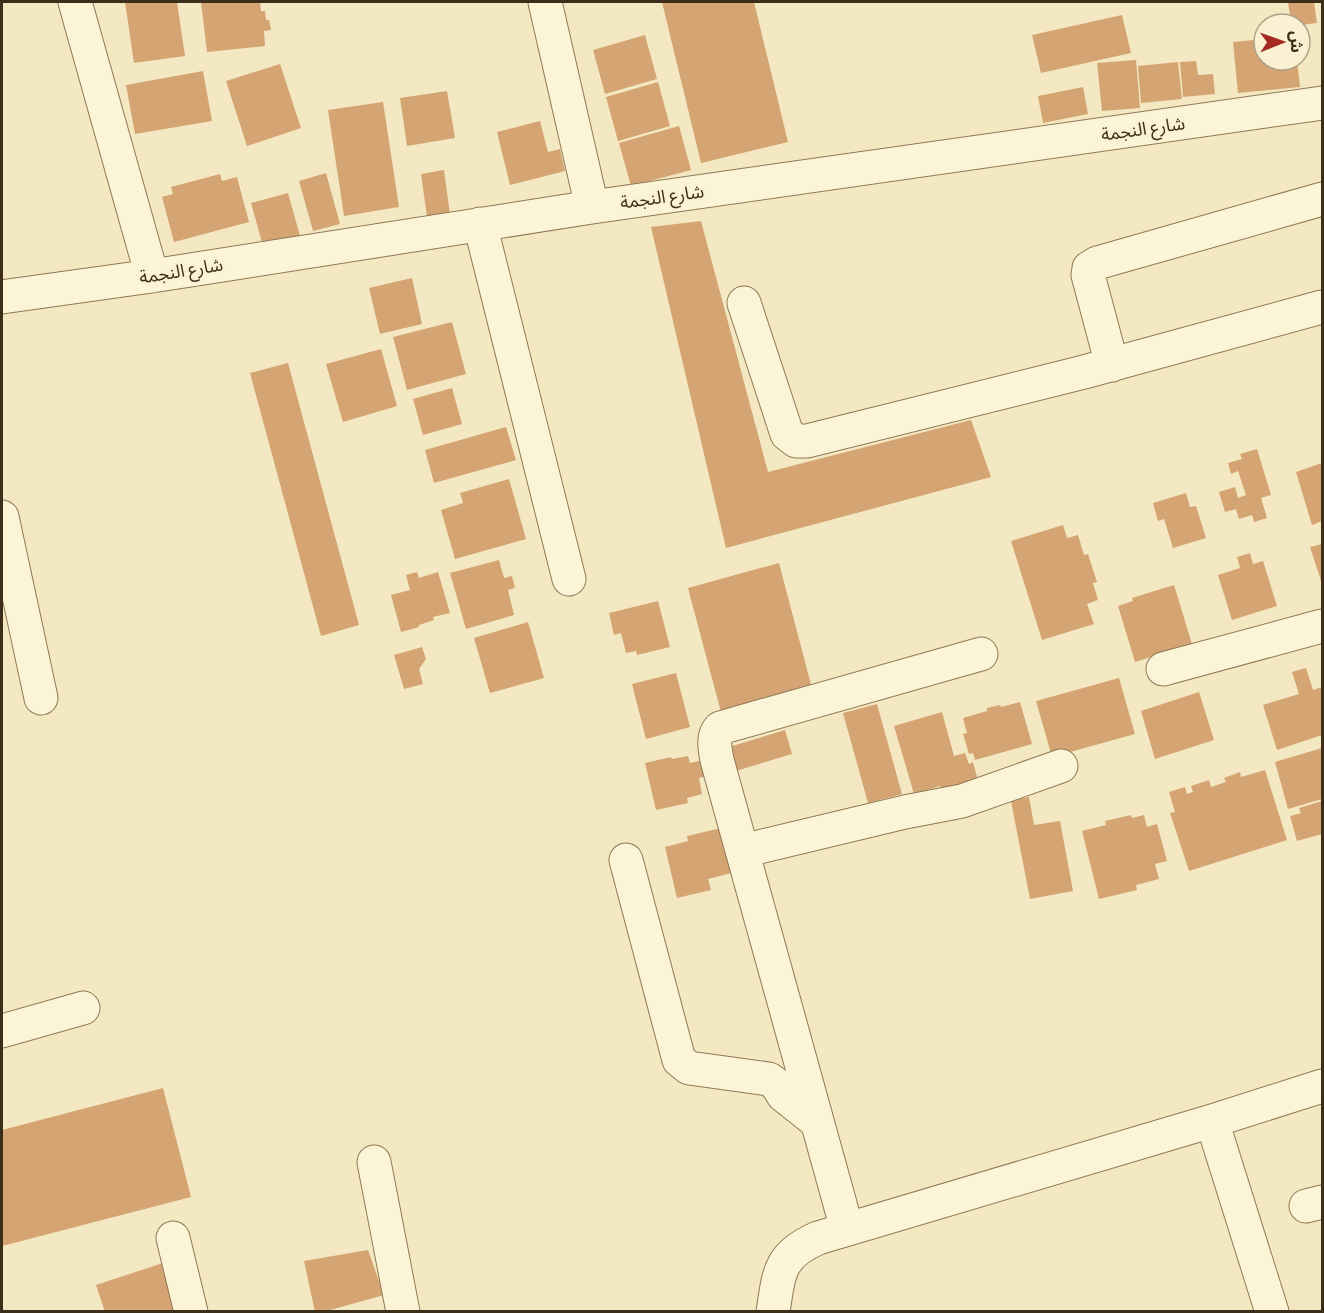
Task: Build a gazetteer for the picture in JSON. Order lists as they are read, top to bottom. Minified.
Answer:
{"streets":{"street":["شارع النجمة"]},"north":"right"}
